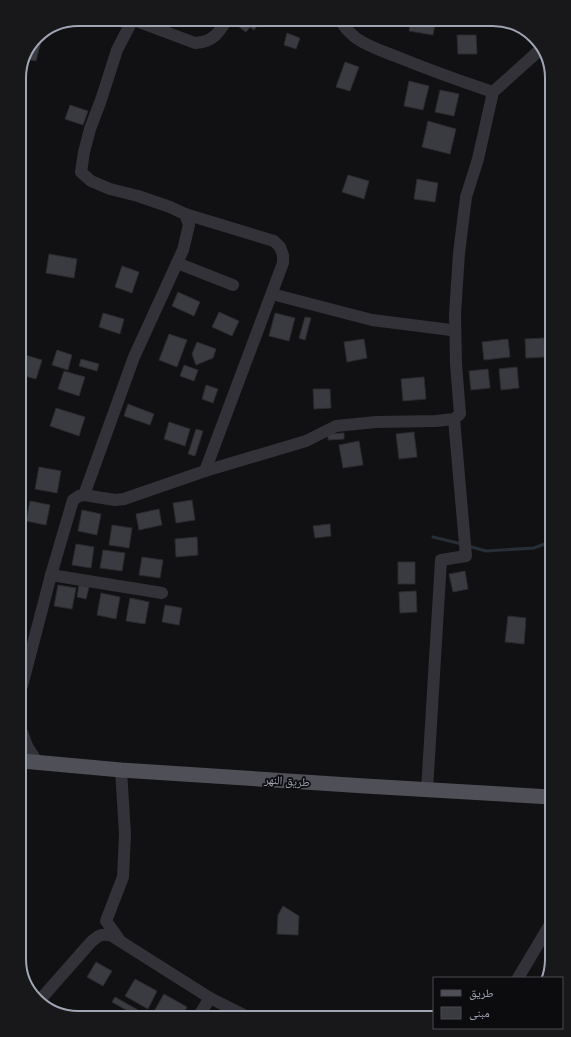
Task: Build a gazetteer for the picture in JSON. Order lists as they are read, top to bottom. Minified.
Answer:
{"streets":{"main road":["طريق النهر"]},"legend":["طريق","مبنى"]}
